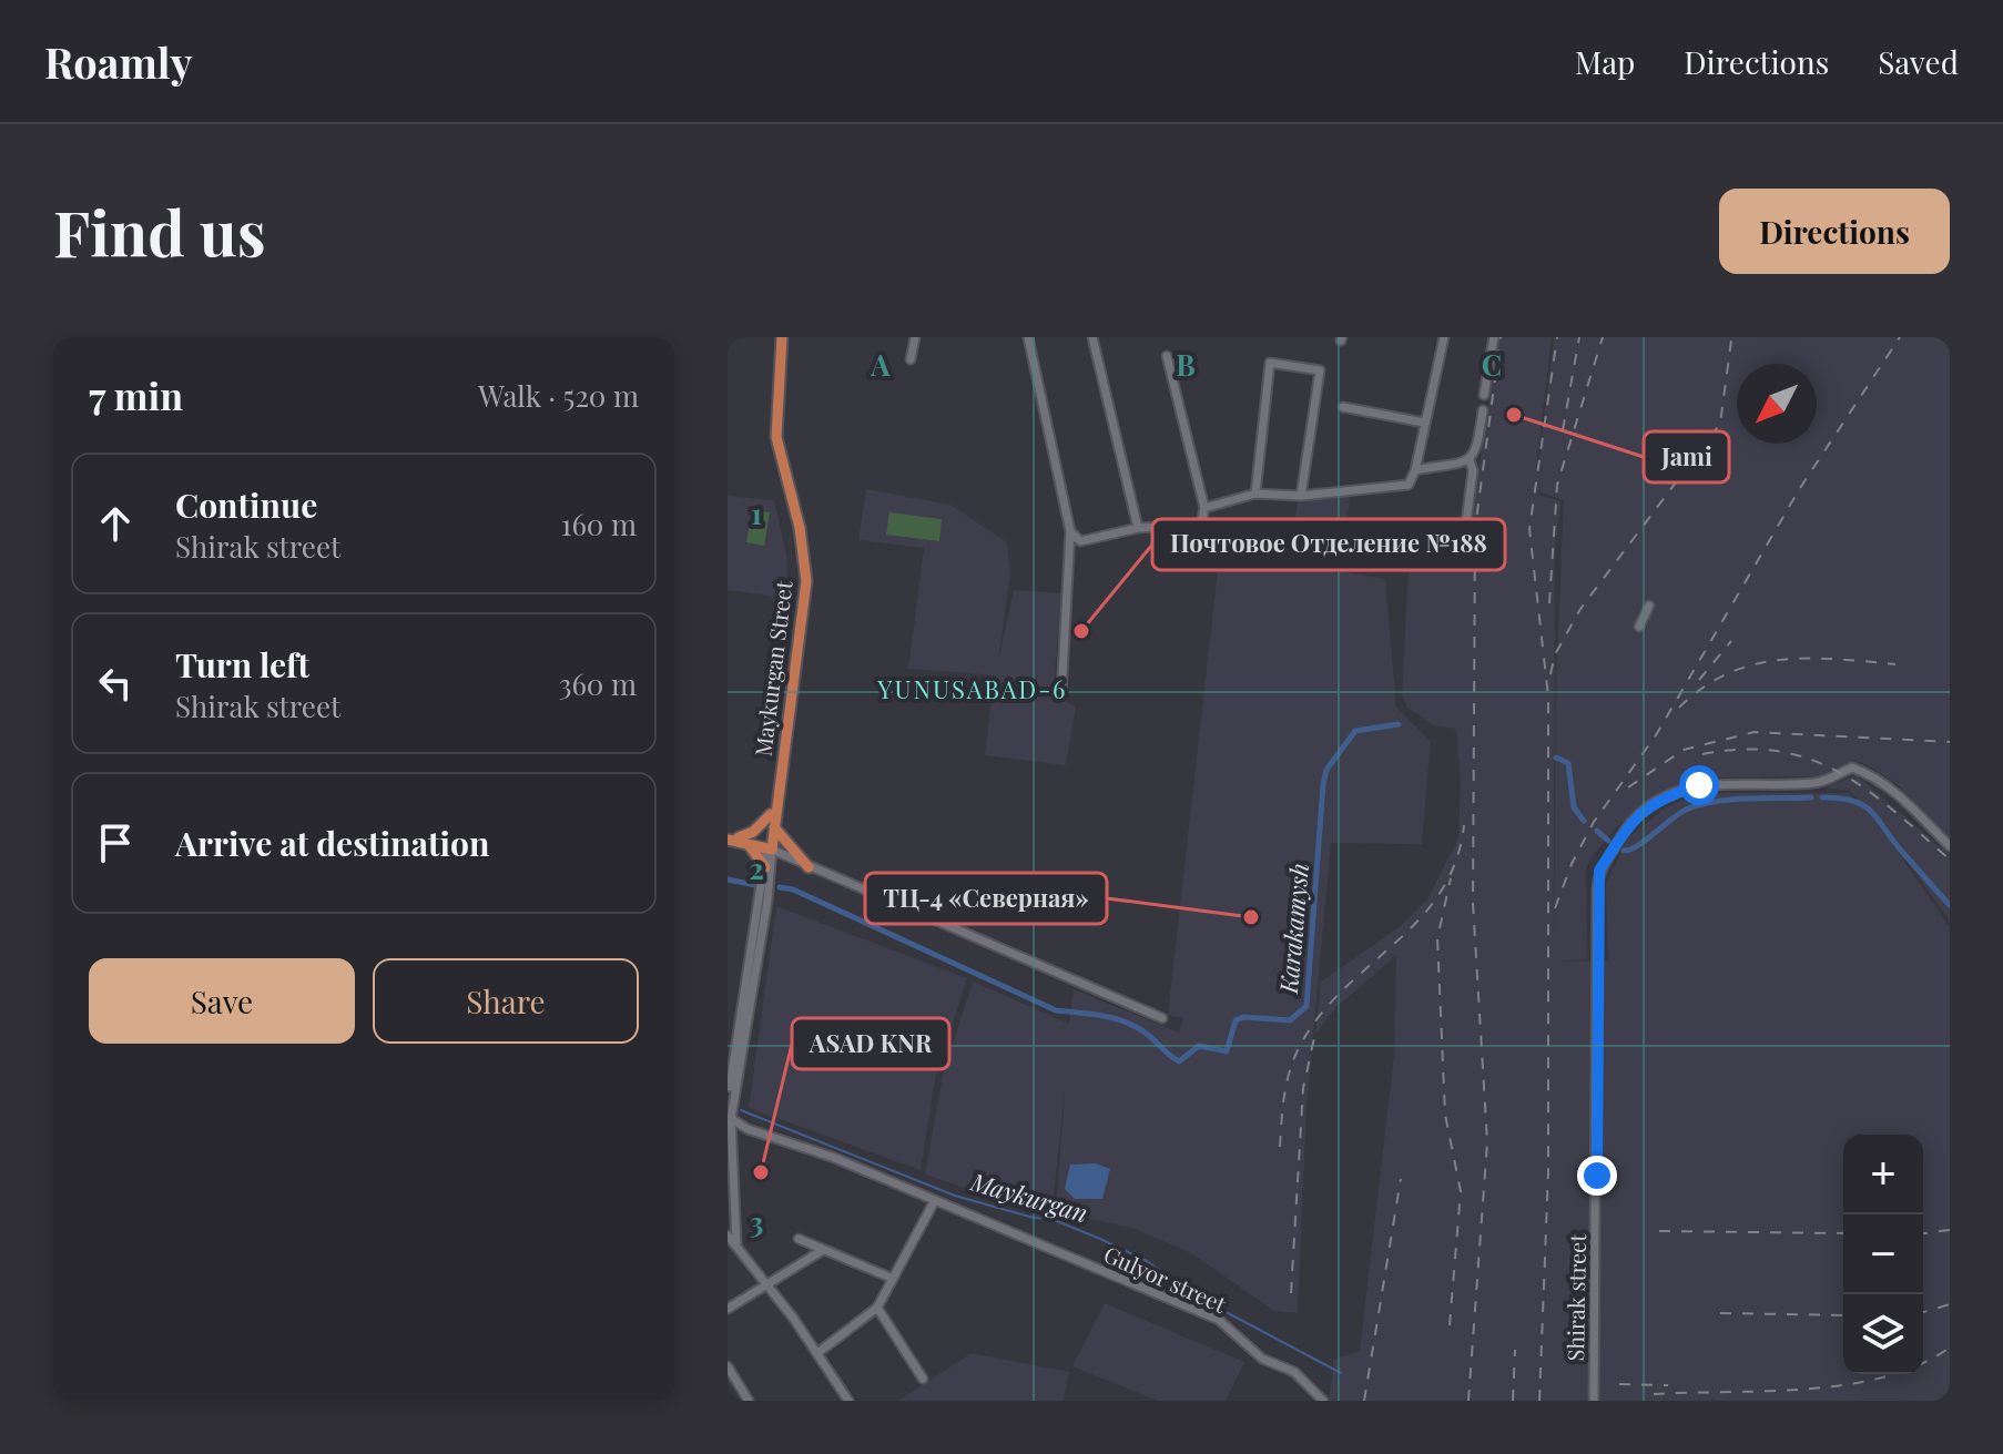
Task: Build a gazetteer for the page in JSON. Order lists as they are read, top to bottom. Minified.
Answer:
{"streets":{"main road":["Maykurgan Street"],"street":["Gulyor street","Shirak street"]},"crossings":[["Maykurgan Street","Gulyor street"]],"districts":["YUNUSABAD-6"],"water":["Karakamysh","Maykurgan"],"places":["Jami","Почтовое Отделение №188","ТЦ-4 «Северная»","ASAD KNR"],"north":"bottom left","page":{"header":"Roamly","nav":["Map","Directions","Saved"],"buttons":["Directions",["Save","Share"]],"title":"Find us","heading":["7 min","Walk · 520 m"],"list":[["Continue","Shirak street","160 m"],["Turn left","Shirak street","360 m"],"Arrive at destination"],"map_buttons":["+","−"]},"grid":{"columns":["A","B","C"],"rows":["1","2","3"]}}
